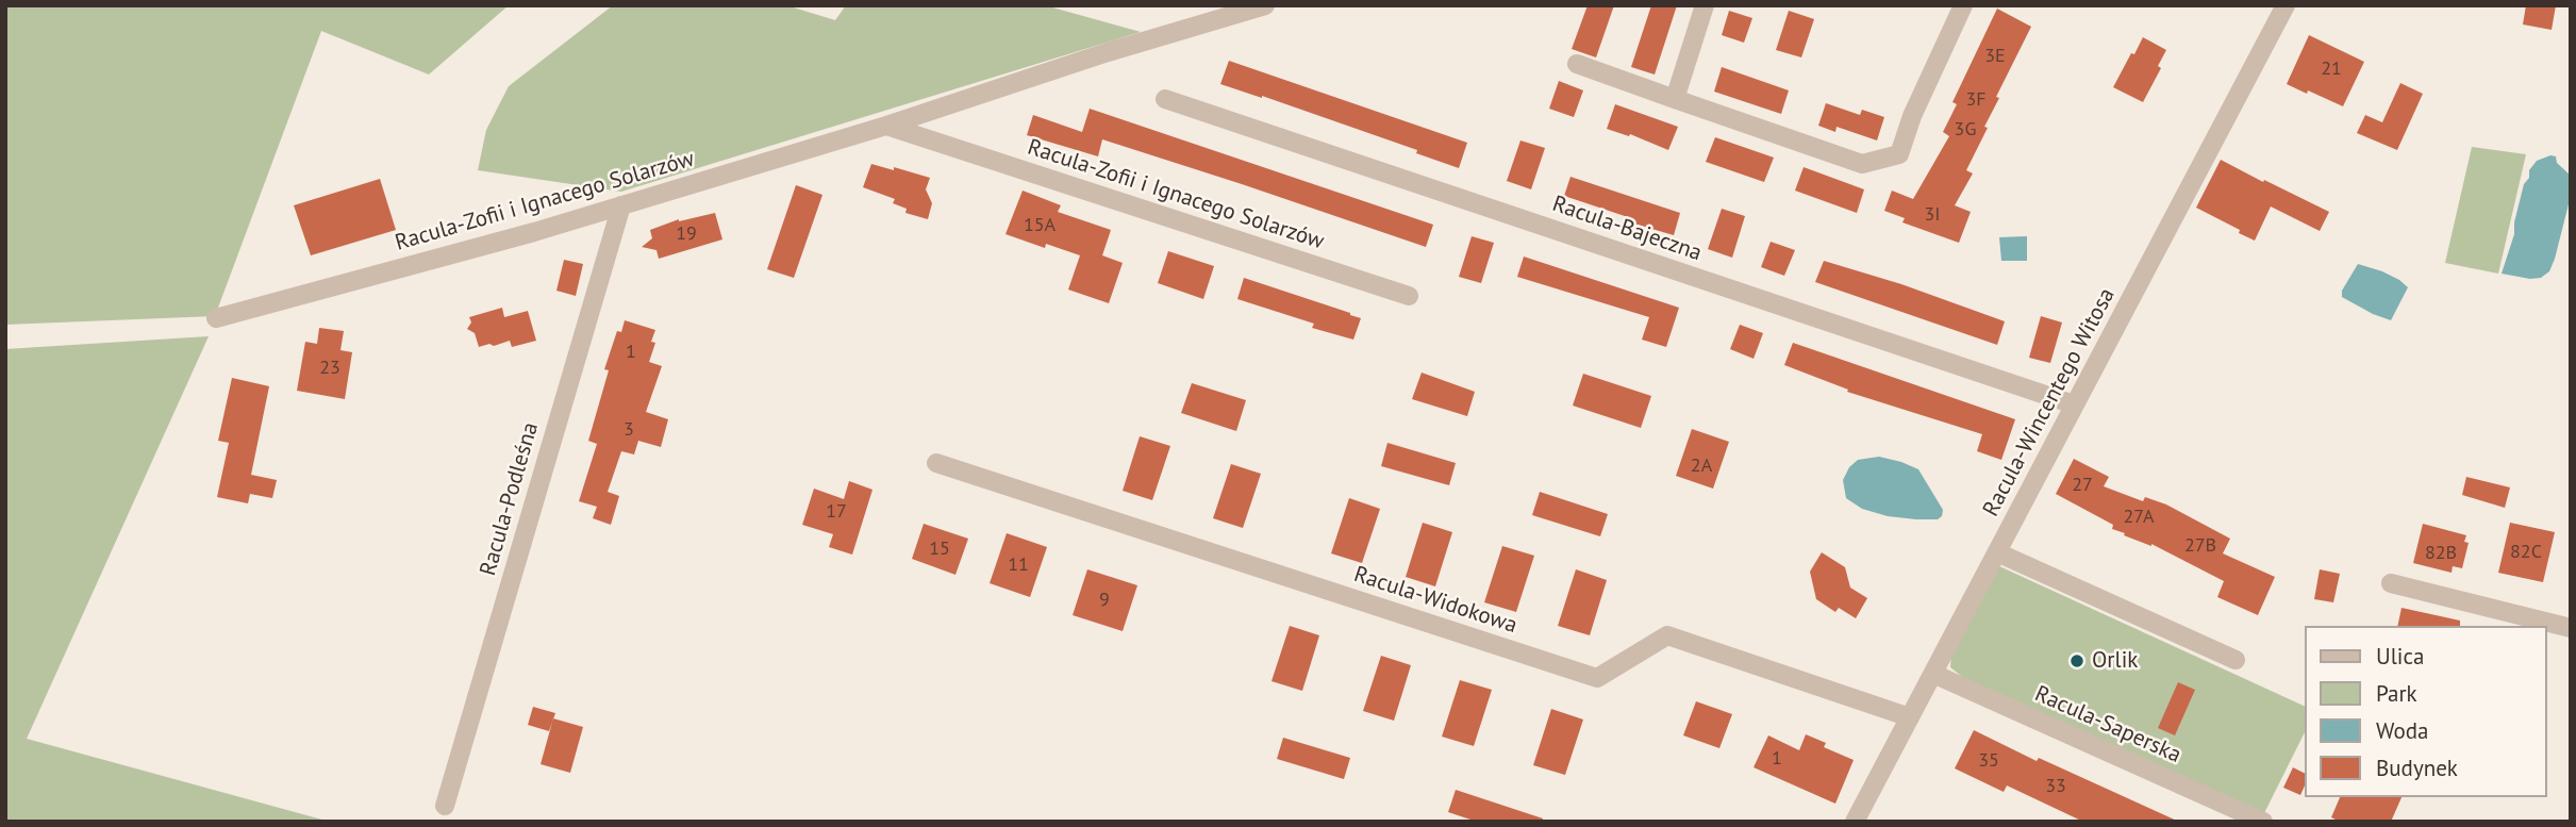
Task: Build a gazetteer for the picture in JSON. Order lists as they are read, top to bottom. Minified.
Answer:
{"streets":{"street":["Racula-Zofii i Ignacego Solarzów","Racula-Bajeczna","Racula-Wincentego Witosa","Racula-Podleśna","Racula-Widokowa","Racula-Saperska"]},"crossings":[["Racula-Zofii i Ignacego Solarzów","Racula-Podleśna"],["Racula-Bajeczna","Racula-Wincentego Witosa"],["Racula-Wincentego Witosa","Racula-Widokowa"],["Racula-Wincentego Witosa","Racula-Saperska"]],"places":["Orlik"],"house_numbers":["3E","21","3F","3G","3I","15A","19","1","23","3","2A","27","17","27A","27B","15","82C","82B","11","9","1","35","33"],"legend":["Ulica","Park","Woda","Budynek"]}
